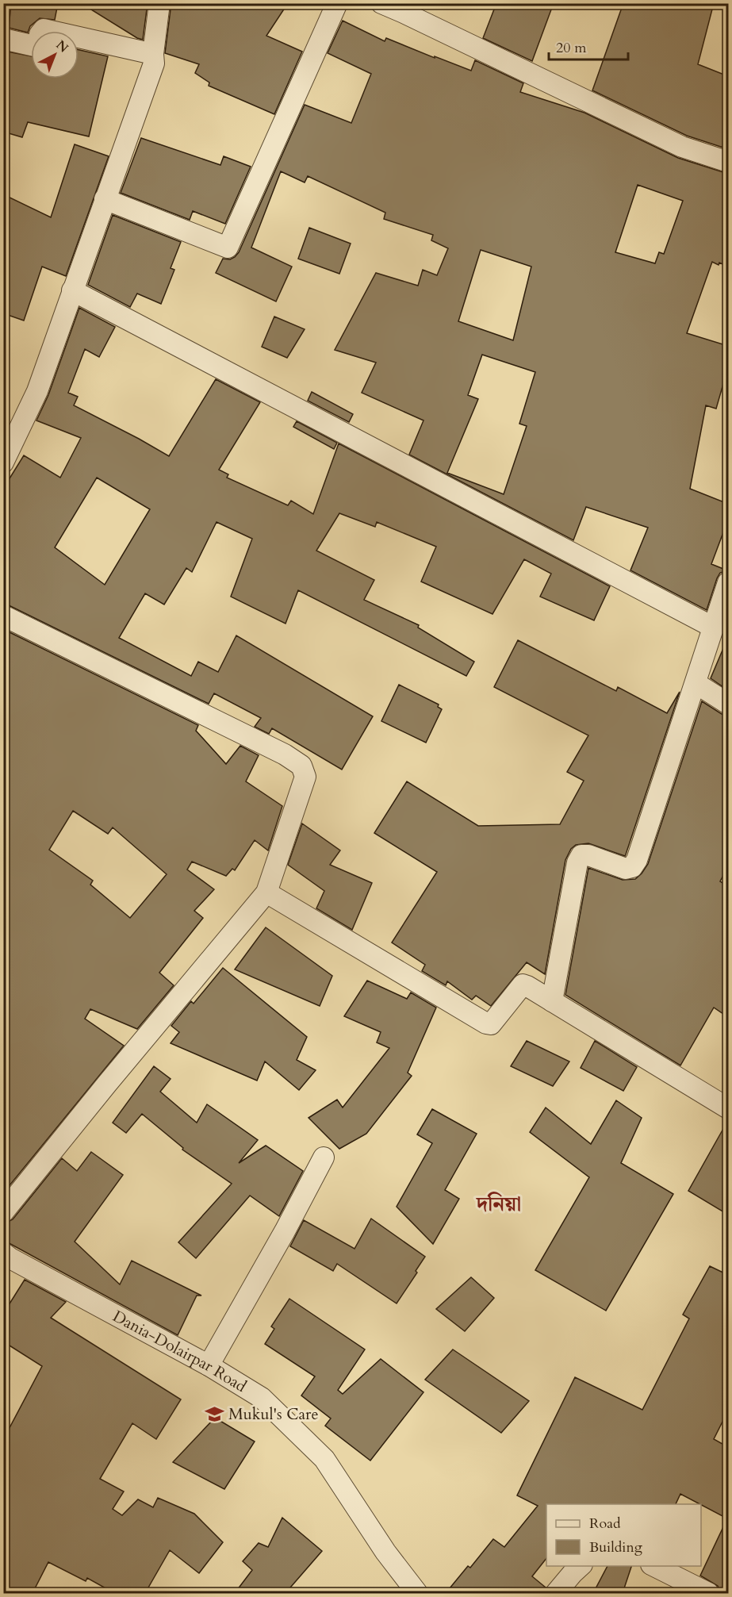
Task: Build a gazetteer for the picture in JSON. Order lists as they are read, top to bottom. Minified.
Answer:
{"streets":{"street":["Dania-Dolairpar Road"]},"districts":["দনিয়া"],"places":{"school or university":["Mukul's Care"]},"legend":["Road","Building"],"scale_bar":"20 m","north":"top right"}
